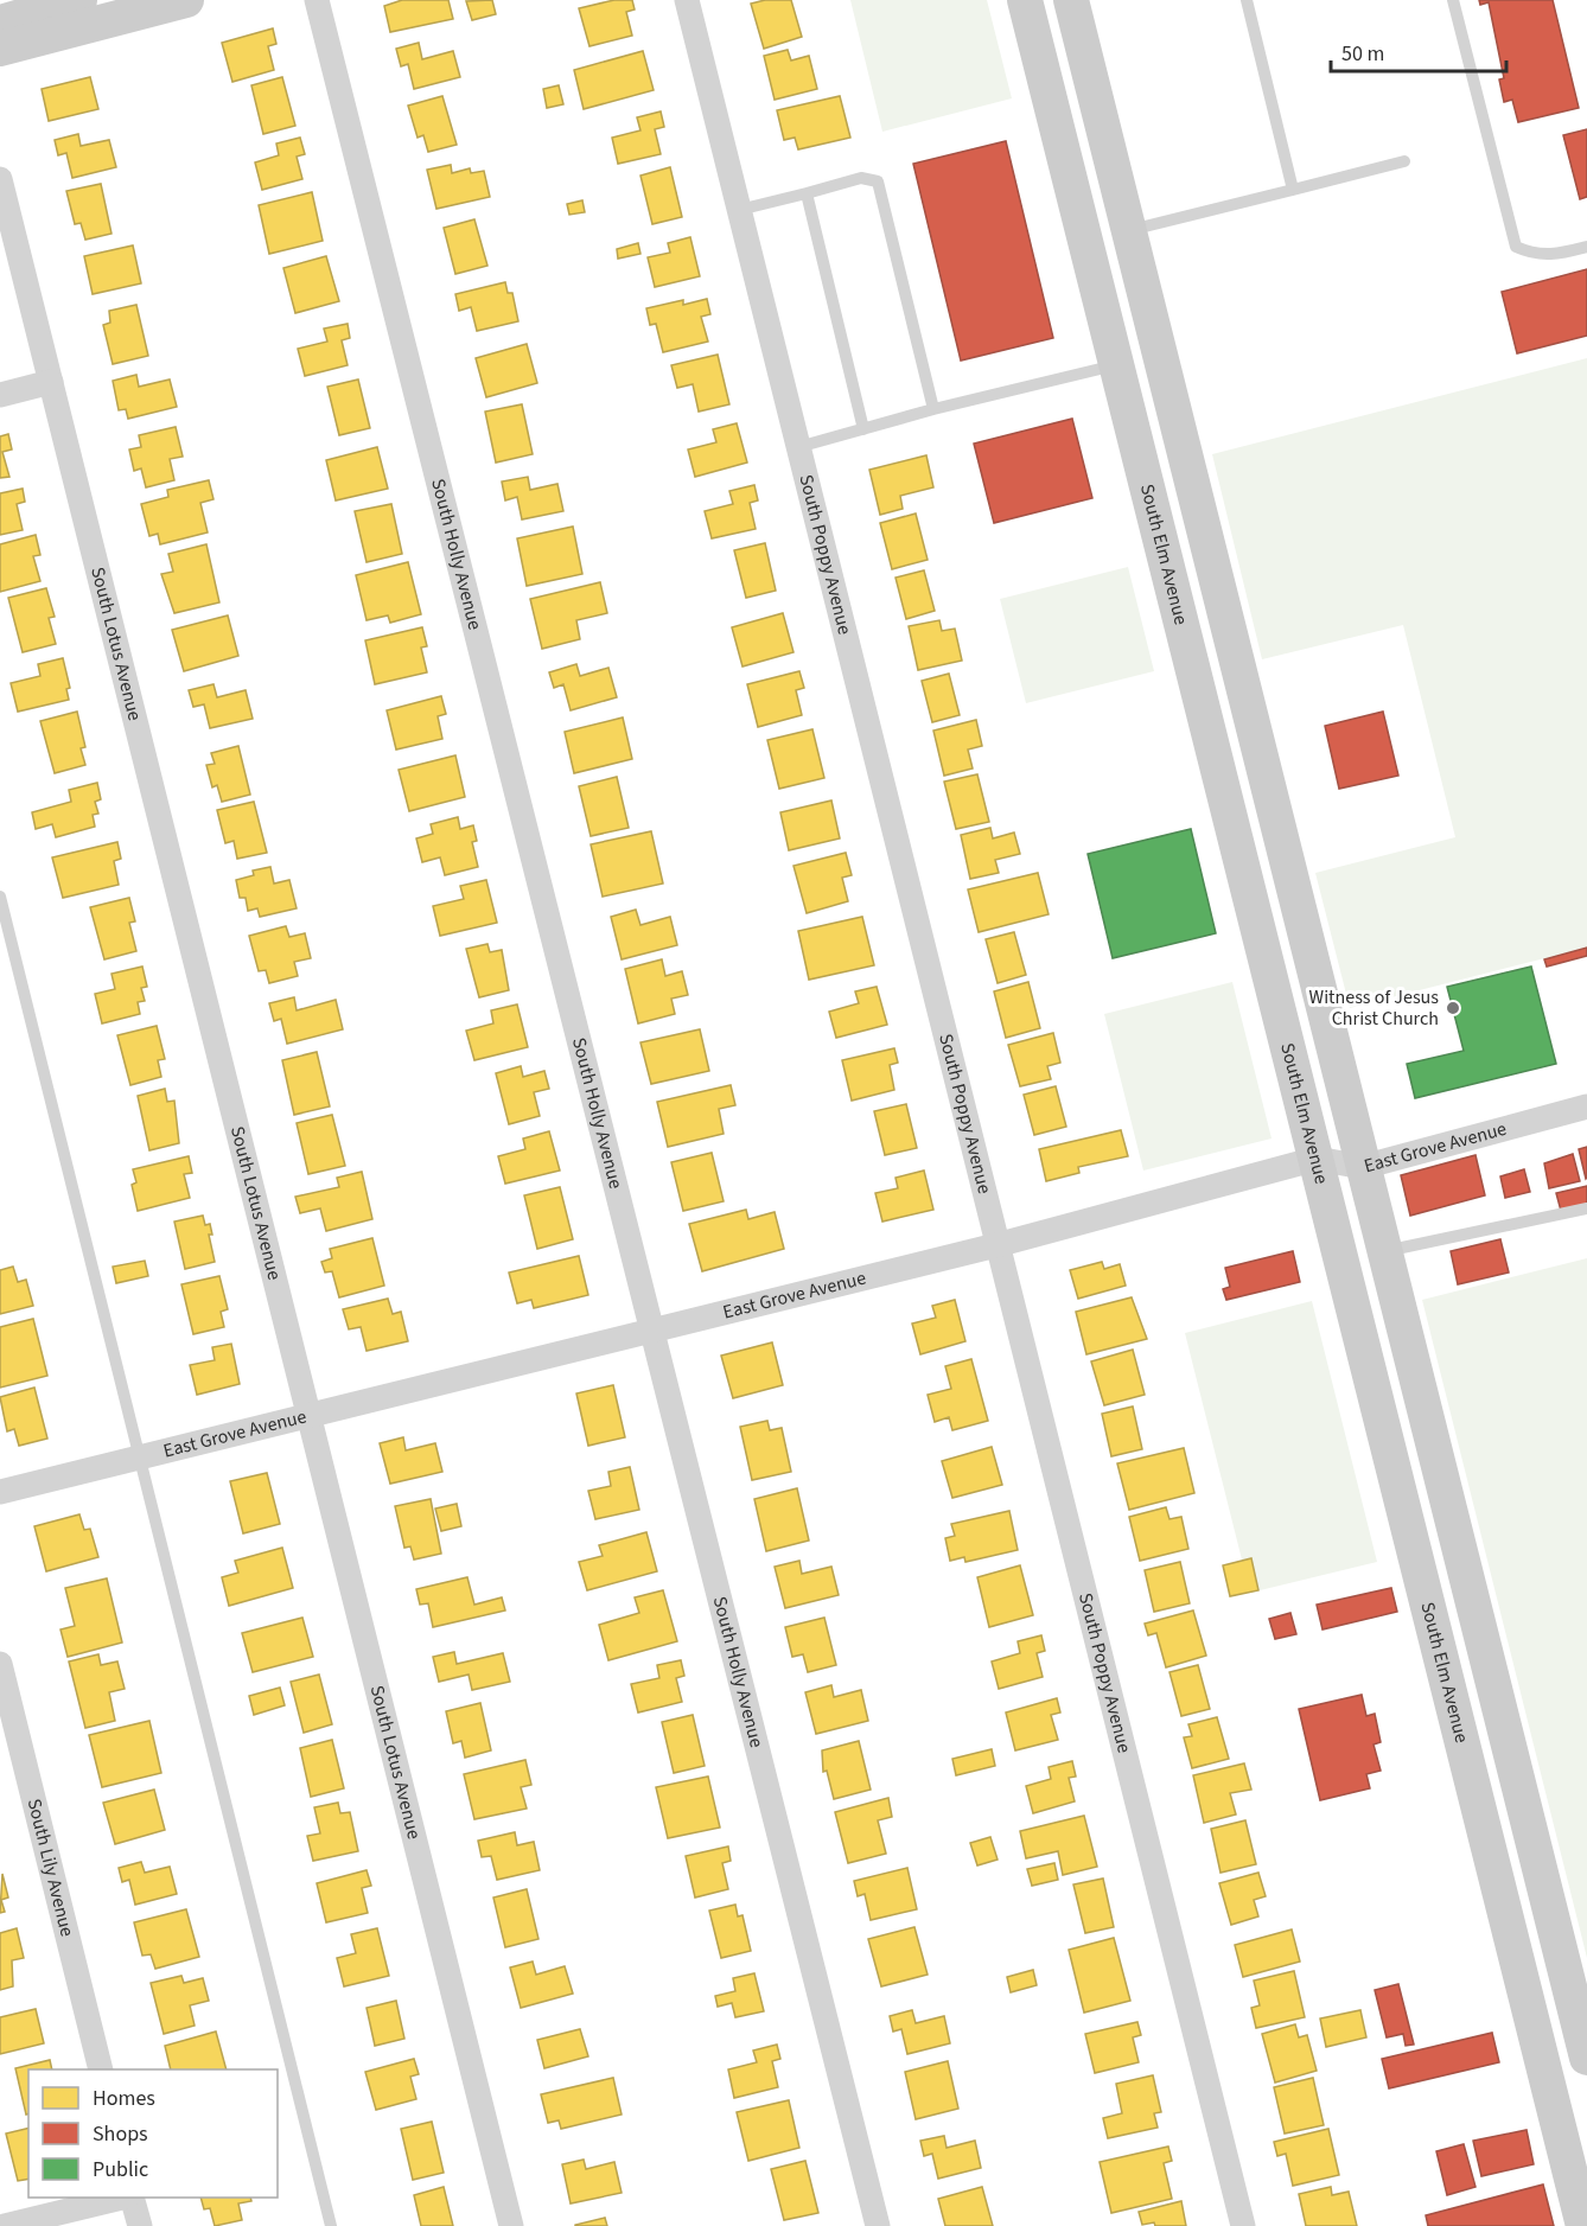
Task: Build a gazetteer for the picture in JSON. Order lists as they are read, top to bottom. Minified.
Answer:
{"streets":{"main road":["South Elm Avenue"],"street":["South Holly Avenue","South Poppy Avenue","South Lotus Avenue","East Grove Avenue","South Lily Avenue"]},"crossings":[["South Holly Avenue","East Grove Avenue"],["South Poppy Avenue","East Grove Avenue"],["South Elm Avenue","East Grove Avenue"],["South Lotus Avenue","East Grove Avenue"]],"places":["Witness of Jesus Christ Church"],"legend":["Homes","Shops","Public"],"scale_bar":"50 m"}
